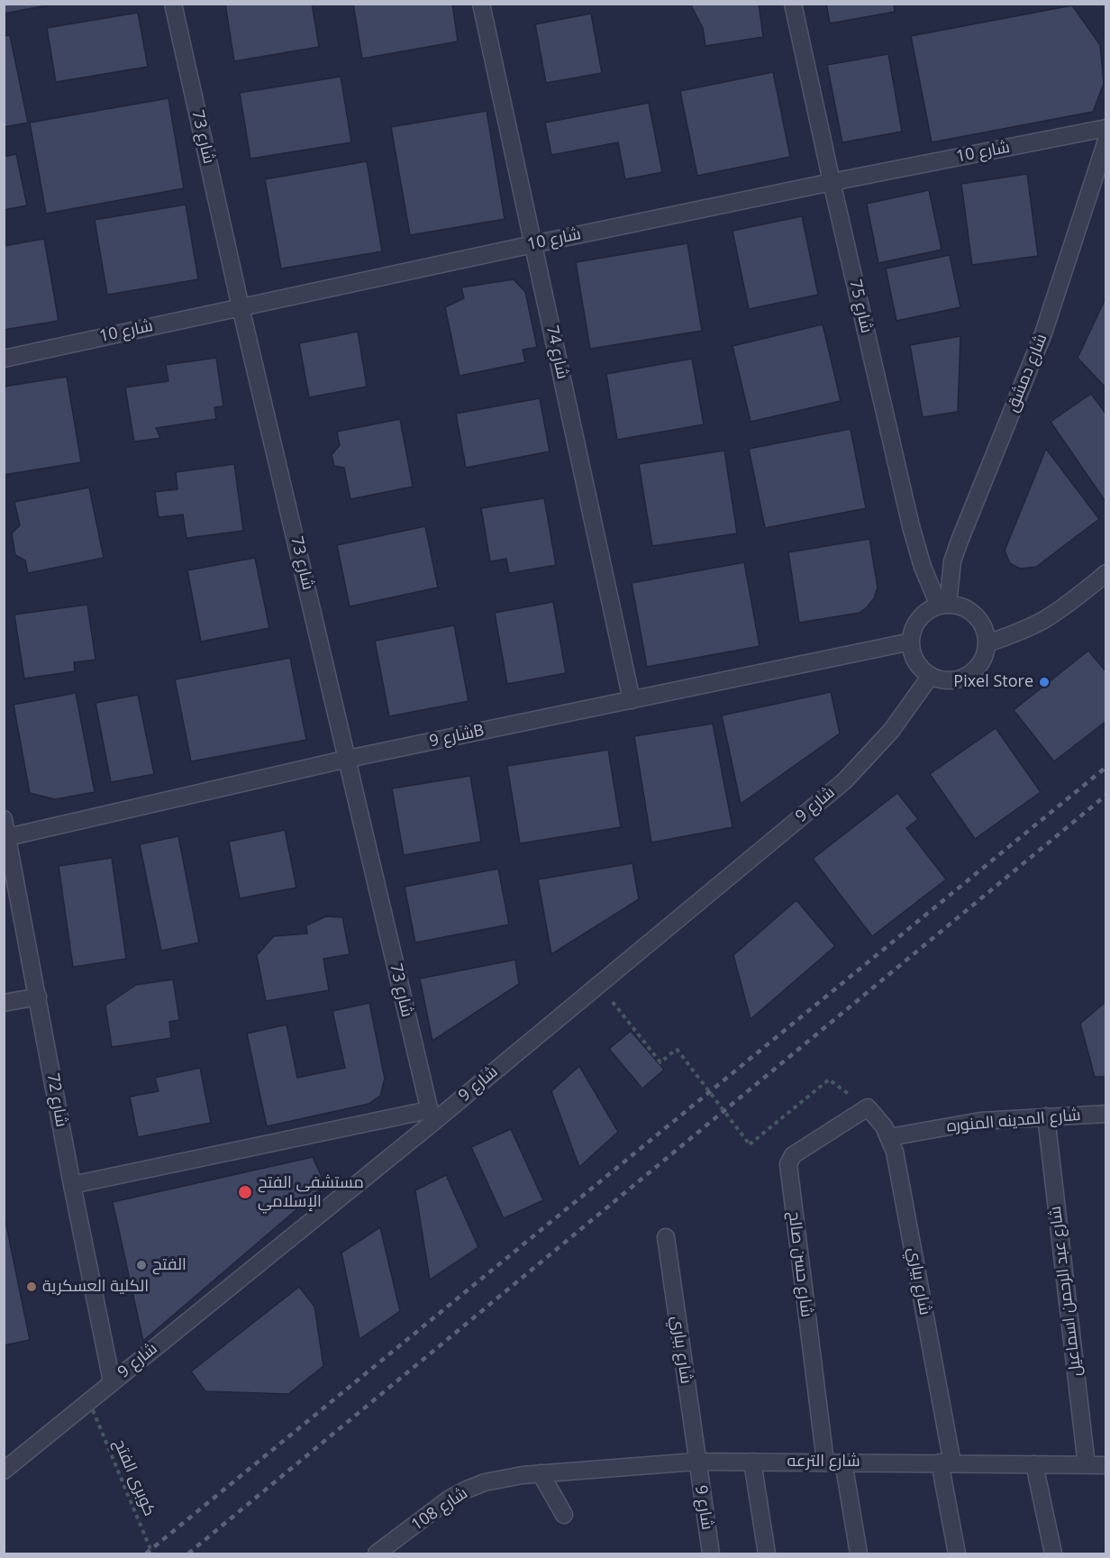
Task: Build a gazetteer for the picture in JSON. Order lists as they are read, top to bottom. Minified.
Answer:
{"streets":{"street":["شارع 73","شارع 10","شارع 75","شارع 74","شارع دمشق","شارع 9B","شارع 9","شارع 72","شارع المدينه المنوره","شارع حسن صالح","شارع بياري","شارع عبد الرحمن اسماعيل","شارع بباري","شارع الترعه","شارع 108"],"path":["كوبرى الفتح"]},"crossings":[["شارع 73","شارع 10"],["شارع 73","شارع 9B"],["شارع 73","شارع 9"],["شارع 10","شارع 75"],["شارع 10","شارع 74"],["شارع 75","شارع دمشق"],["شارع 75","شارع 9B"],["شارع 75","شارع 9"],["شارع 74","شارع 9B"],["شارع دمشق","شارع 9B"],["شارع دمشق","شارع 9"],["شارع 9B","شارع 9"],["شارع 9B","شارع 72"],["شارع 9","شارع 72"],["شارع 9","شارع بباري"],["شارع 9","شارع الترعه"],["شارع المدينه المنوره","شارع بياري"],["شارع المدينه المنوره","شارع عبد الرحمن اسماعيل"],["شارع حسن صالح","شارع بياري"],["شارع حسن صالح","شارع الترعه"],["شارع بياري","شارع الترعه"],["شارع عبد الرحمن اسماعيل","شارع الترعه"],["شارع بباري","شارع الترعه"],["شارع الترعه","شارع 108"]],"places":["Pixel Store","مستشفى الفتح الإسلامي","الفتح","الكلية العسكرية"]}
